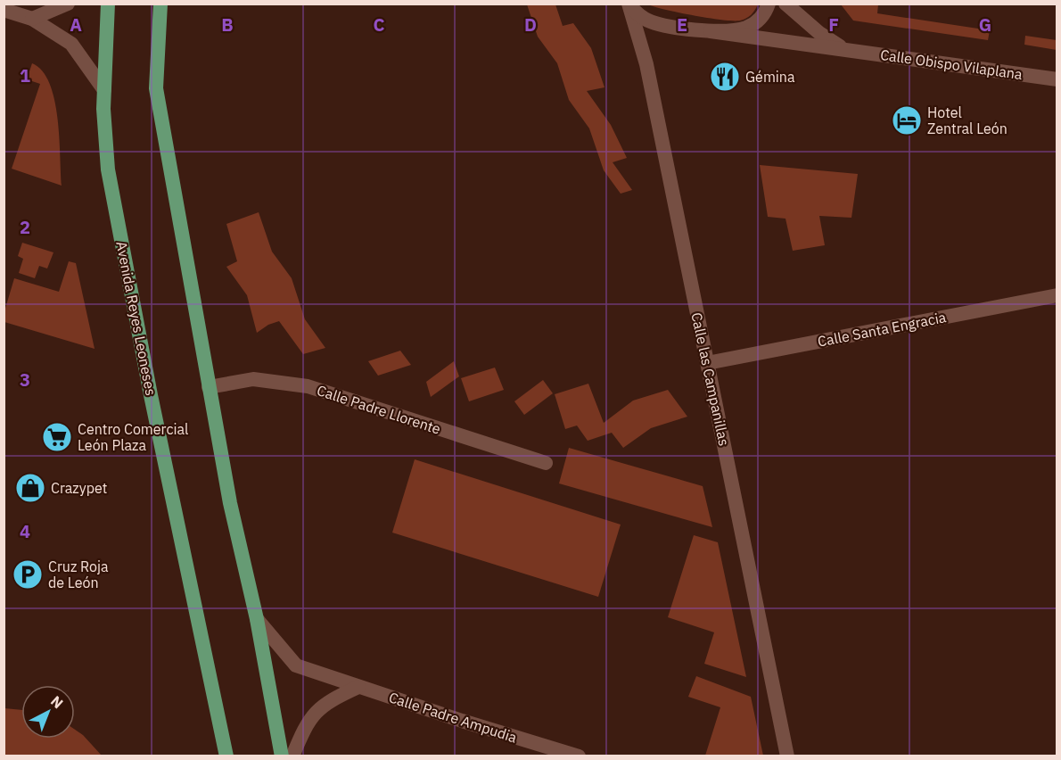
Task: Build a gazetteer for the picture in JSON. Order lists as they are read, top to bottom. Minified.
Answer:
{"streets":{"main road":["Avenida Reyes Leoneses"],"street":["Calle Obispo Vilaplana","Calle Santa Engracia","Calle las Campanillas","Calle Padre Llorente","Calle Padre Ampudia"]},"crossings":[["Calle Obispo Vilaplana","Calle las Campanillas"],["Calle Santa Engracia","Calle las Campanillas"]],"places":{"restaurant":["Gémina"],"hotel":["Hotel Zentral León"],"supermarket":["Centro Comercial León Plaza"],"shop":["Crazypet"],"parking":["Cruz Roja de León"]},"north":"top right","grid":{"columns":["A","B","C","D","E","F","G"],"rows":["1","2","3","4"]}}
